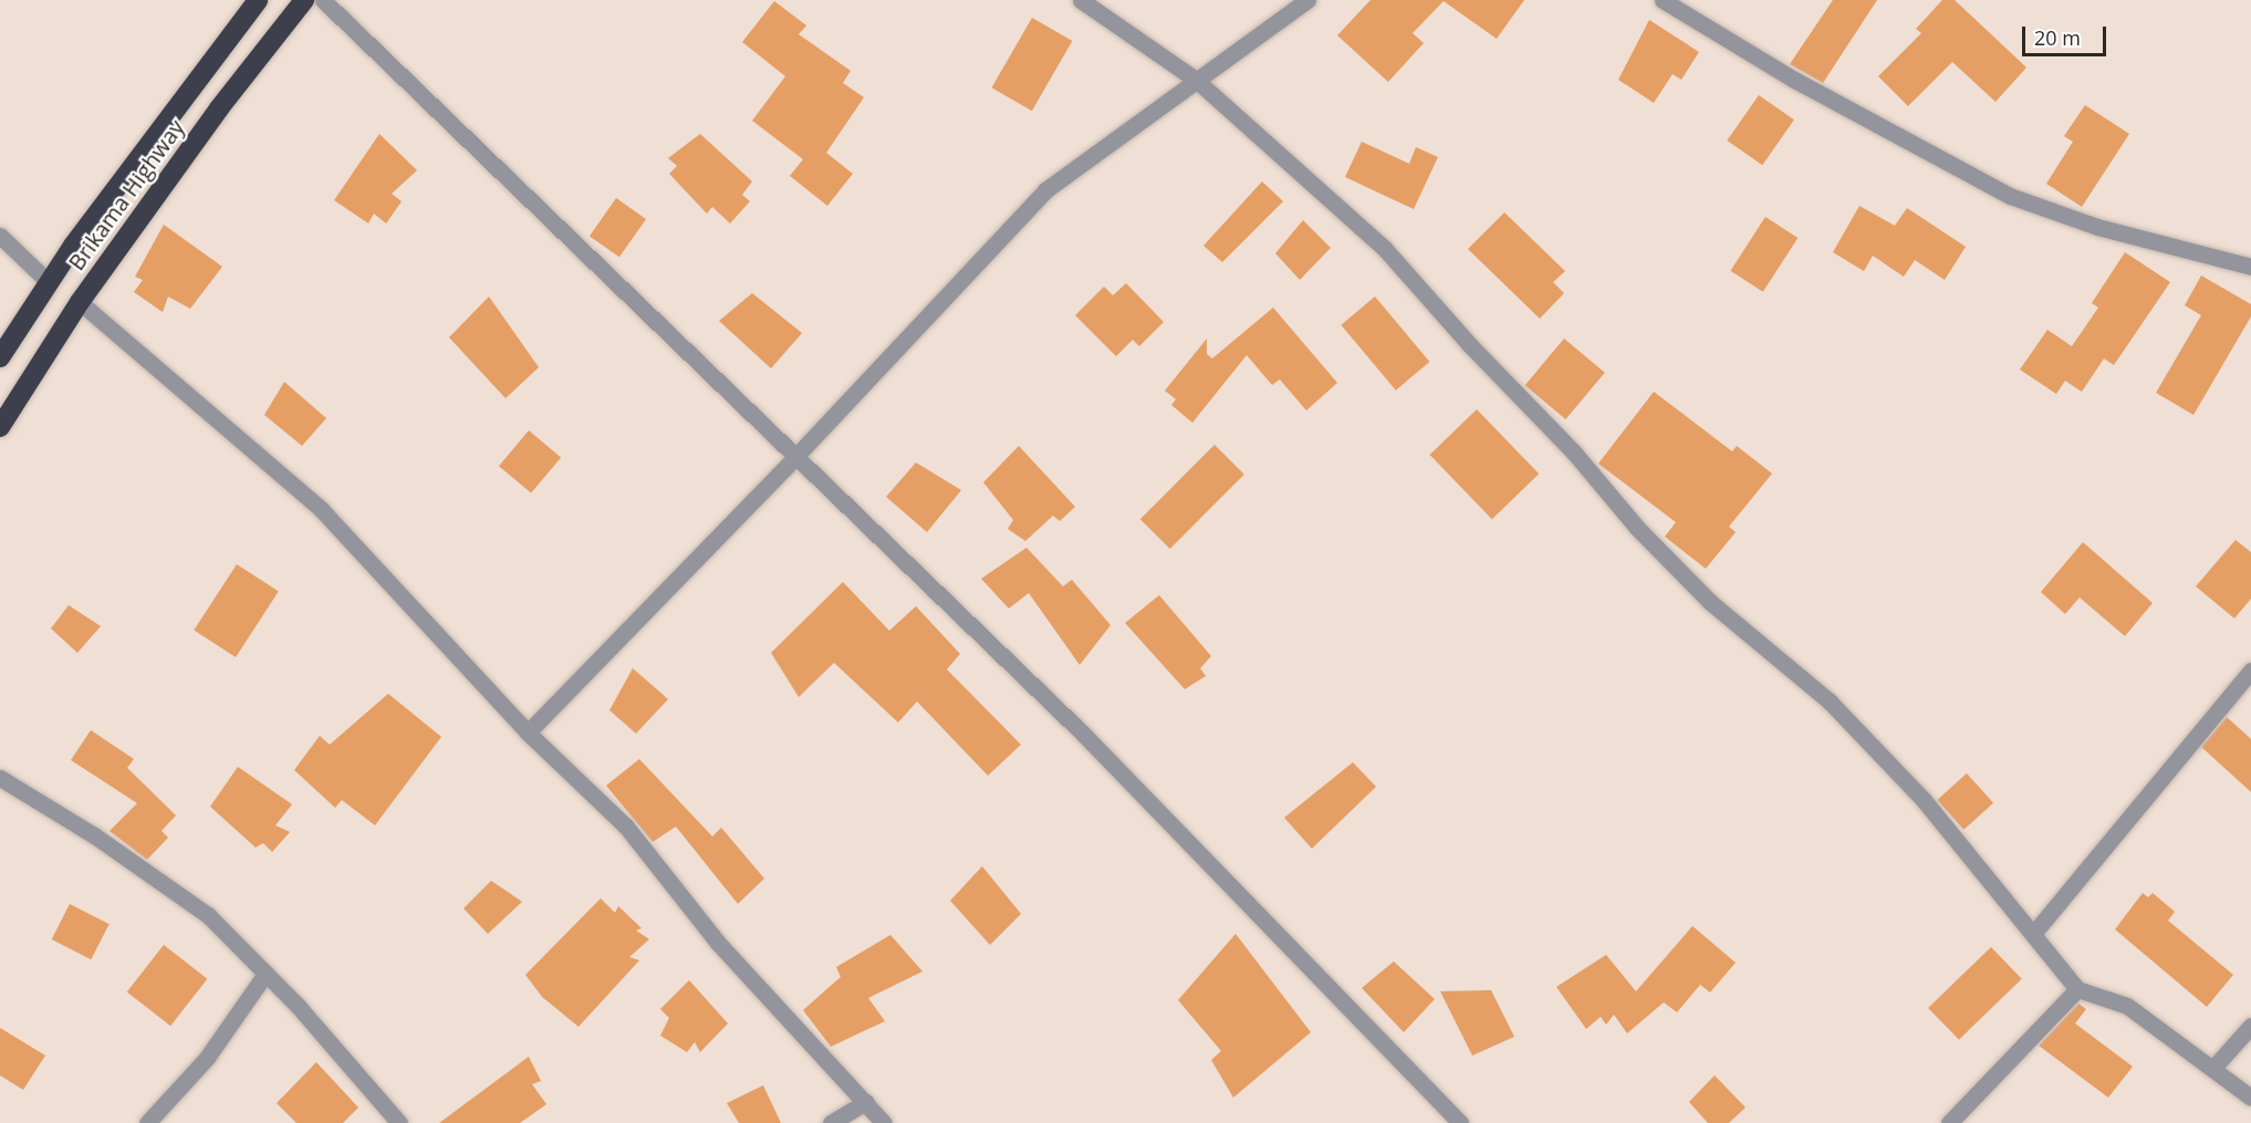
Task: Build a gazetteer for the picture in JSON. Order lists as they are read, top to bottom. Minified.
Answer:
{"streets":{"highway":["Brikama Highway"]},"scale_bar":"20 m"}
